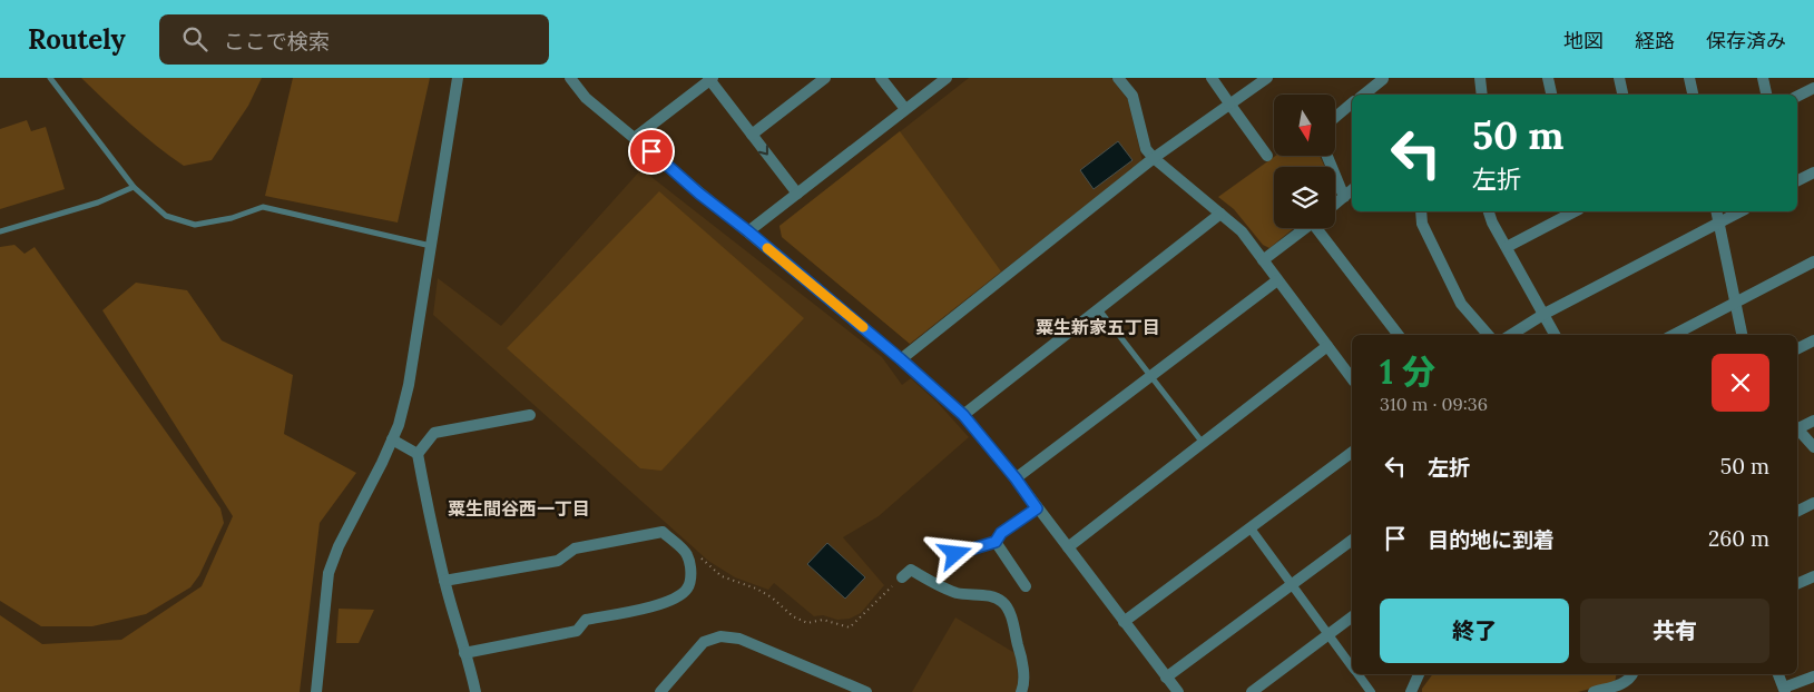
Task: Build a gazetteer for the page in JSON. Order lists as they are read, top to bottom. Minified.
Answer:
{"districts":["粟生新家五丁目","粟生間谷西一丁目"],"north":"bottom","page":{"header":"Routely","search":"ここで検索","nav":["地図","経路","保存済み"],"turn":["50 m","左折"],"heading":["1 分","310 m · 09:36"],"list":[{"name":"左折","value":"50 m"},{"name":"目的地に到着","value":"260 m"}],"buttons":["終了","共有"]}}
